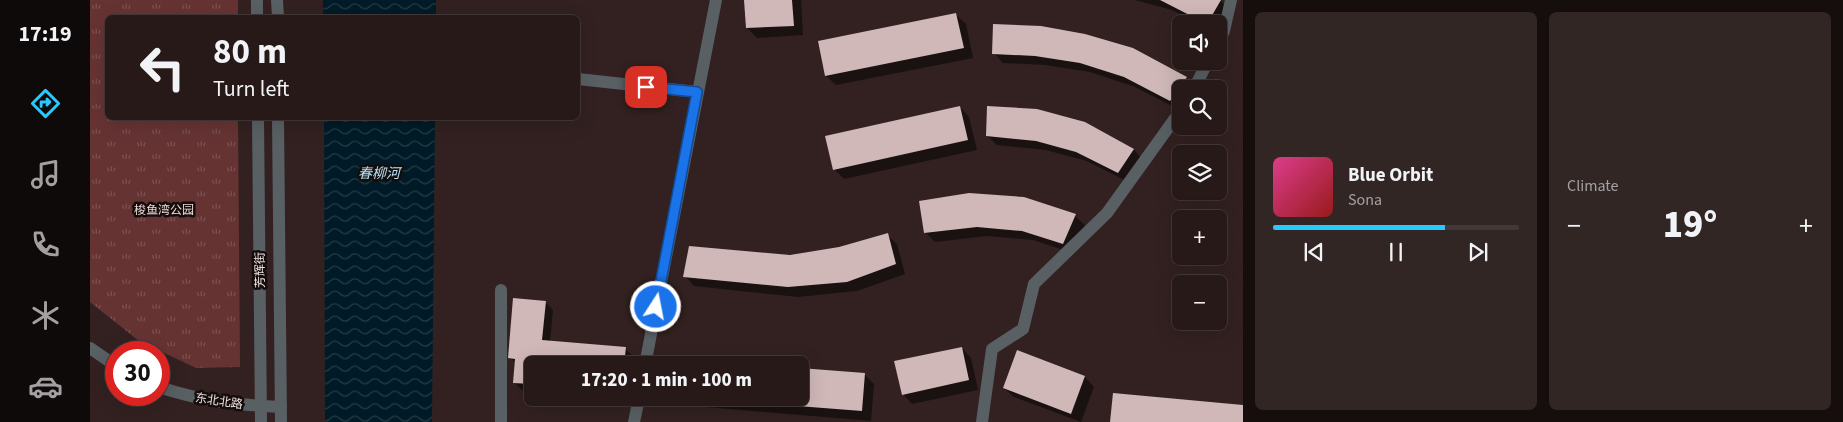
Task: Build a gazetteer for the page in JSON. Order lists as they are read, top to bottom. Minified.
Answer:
{"streets":{"street":["芳辉街","东北北路"]},"crossings":[["芳辉街","东北北路"]],"water":["春柳河"],"parks":["梭鱼湾公园"],"page":{"tabs":"17:19","tile":"Climate","map_buttons":["+","−"],"turn":["80 m","Turn left"],"song":["Blue Orbit","Sona"],"heat":["−","19°","+"],"limit":"30","trip":"17:20 · 1 min · 100 m"}}
